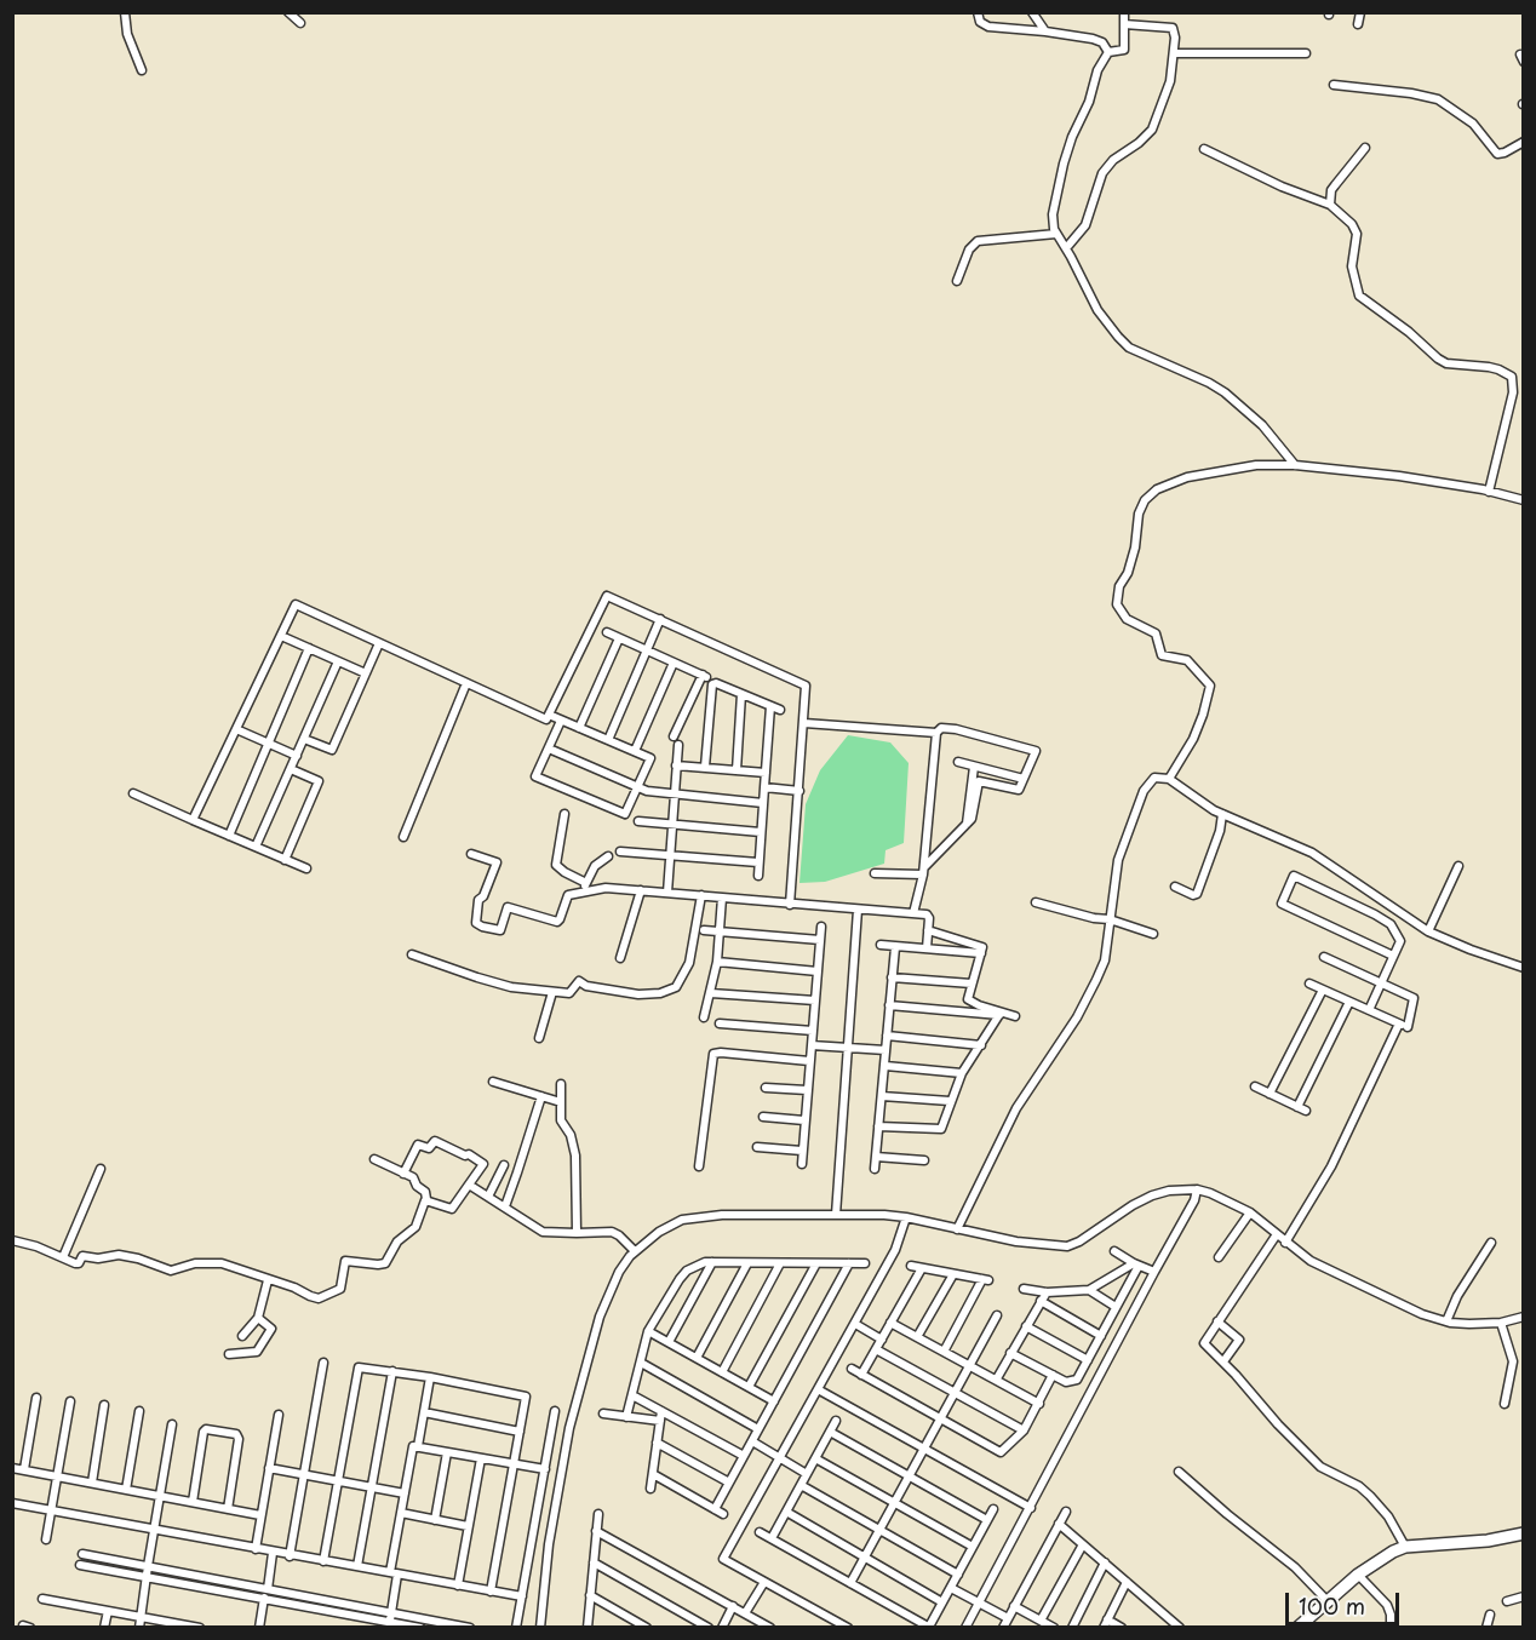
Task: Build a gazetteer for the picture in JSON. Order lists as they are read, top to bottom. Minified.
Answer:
{"scale_bar":"100 m"}
